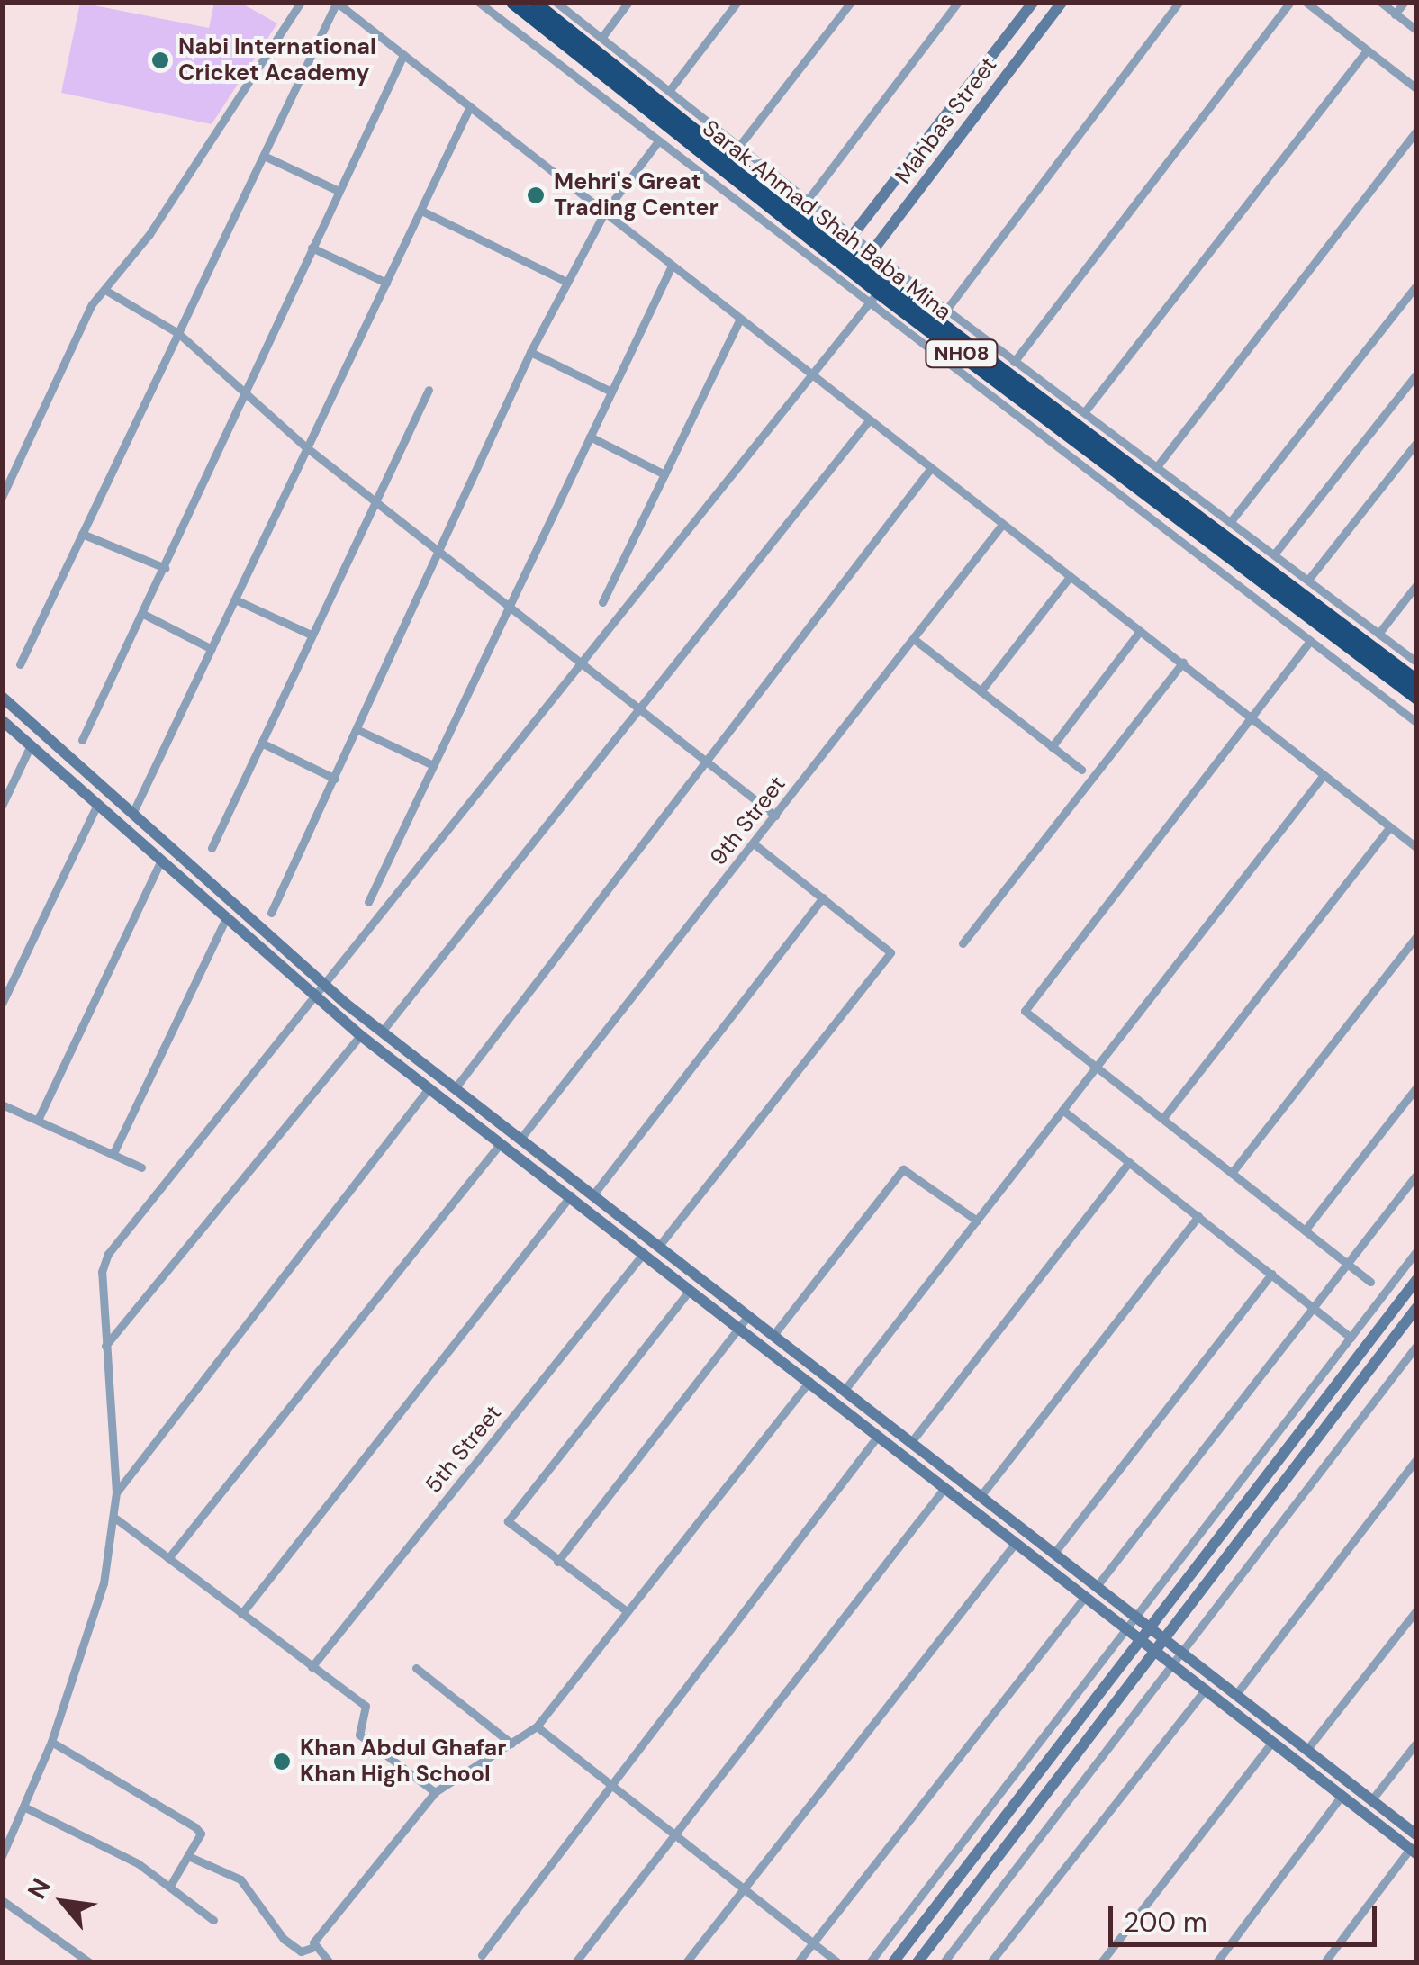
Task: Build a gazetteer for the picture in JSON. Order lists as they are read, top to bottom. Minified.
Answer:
{"streets":{"highway":["Sarak Ahmad Shah Baba Mina","NH08"],"street":["Mahbas Street","9th Street","5th Street"]},"crossings":[["Mahbas Street","NH08"],["Sarak Ahmad Shah Baba Mina","NH08"]],"places":["Nabi International Cricket Academy","Mehri's Great Trading Center","Khan Abdul Ghafar Khan High School"],"scale_bar":"200 m","north":"top left"}
